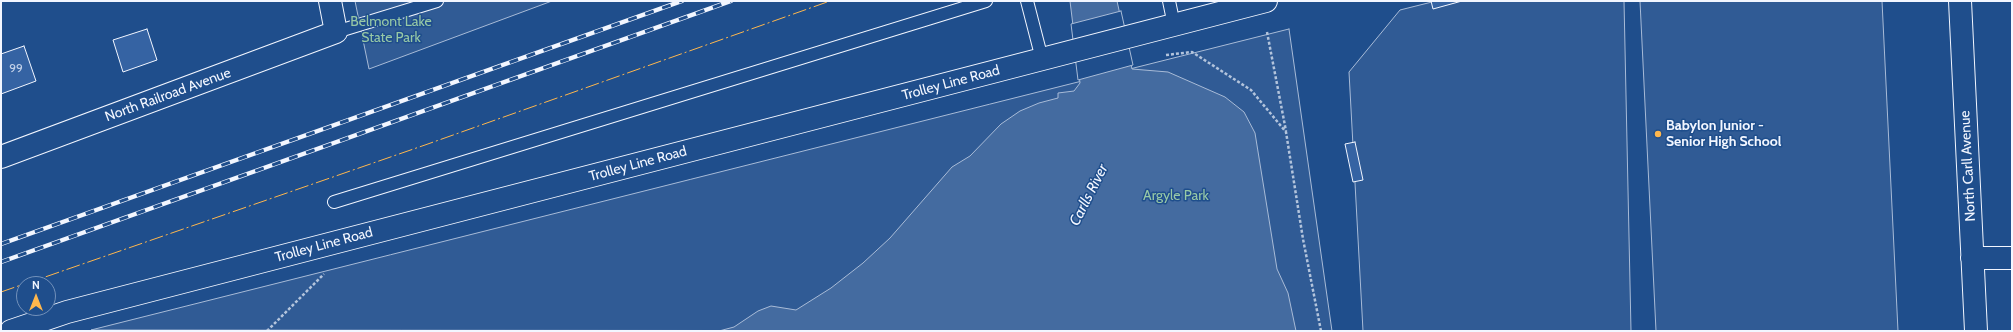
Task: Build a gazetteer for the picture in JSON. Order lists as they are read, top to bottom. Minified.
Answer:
{"streets":{"main road":["Trolley Line Road","North Railroad Avenue","North Carll Avenue"]},"water":["Carlls River"],"parks":["Belmont Lake State Park","Argyle Park"],"places":["Babylon Junior - Senior High School"],"house_numbers":["99"],"north":"top"}
